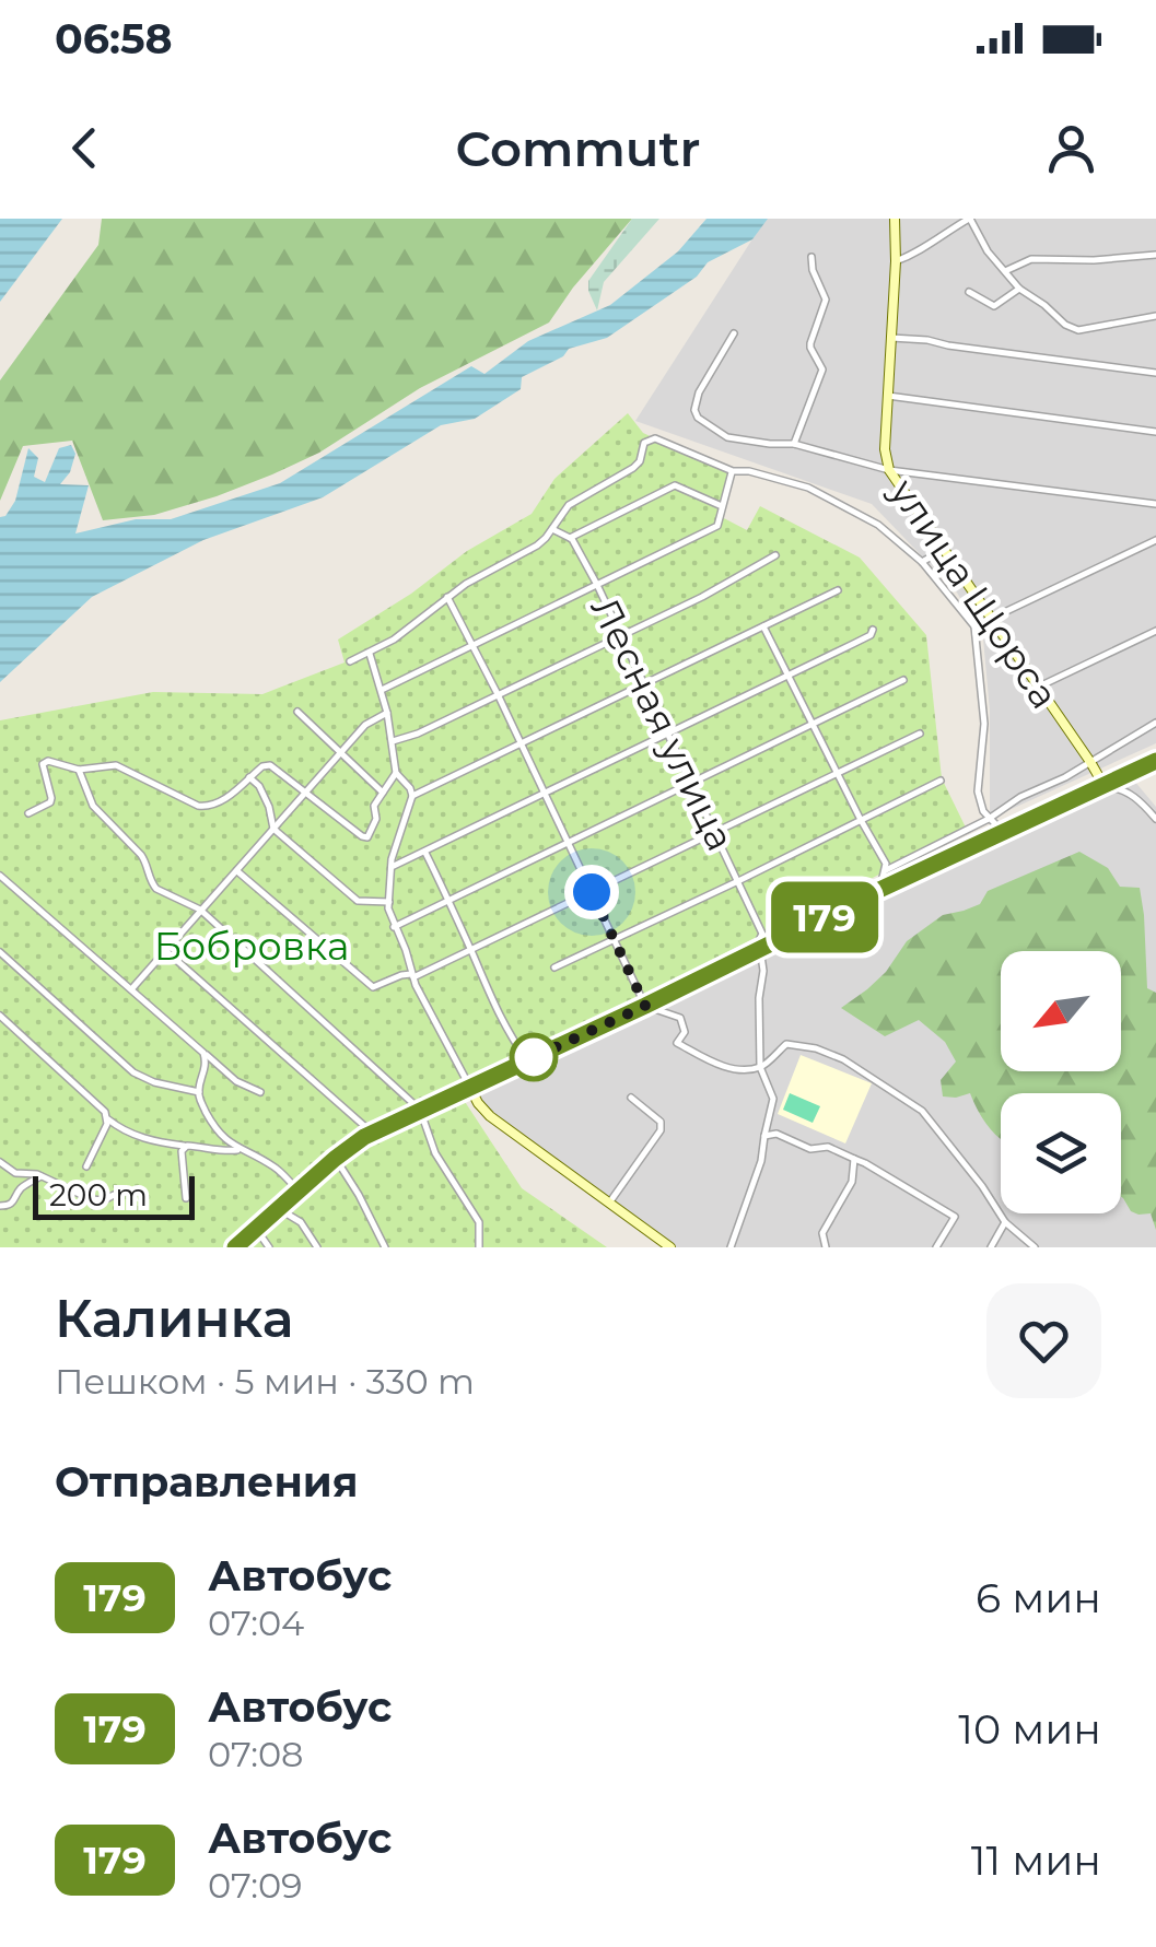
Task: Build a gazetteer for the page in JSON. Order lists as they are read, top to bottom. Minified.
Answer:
{"streets":{"street":["улица Щорса","Лесная улица"]},"parks":["Бобровка"],"lines":["bus line 179"],"scale_bar":"200 m","north":"bottom left","page":{"status":"06:58","header":"Commutr","on_map":"179","scale":"200 m","heading":[["Калинка","Пешком · 5 мин · 330 m"],"Отправления"],"list":[{"mark":"179","name":"Автобус","note":"07:04","value":"6 мин"},{"mark":"179","name":"Автобус","note":"07:08","value":"10 мин"},{"mark":"179","name":"Автобус","note":"07:09","value":"11 мин"}]}}
